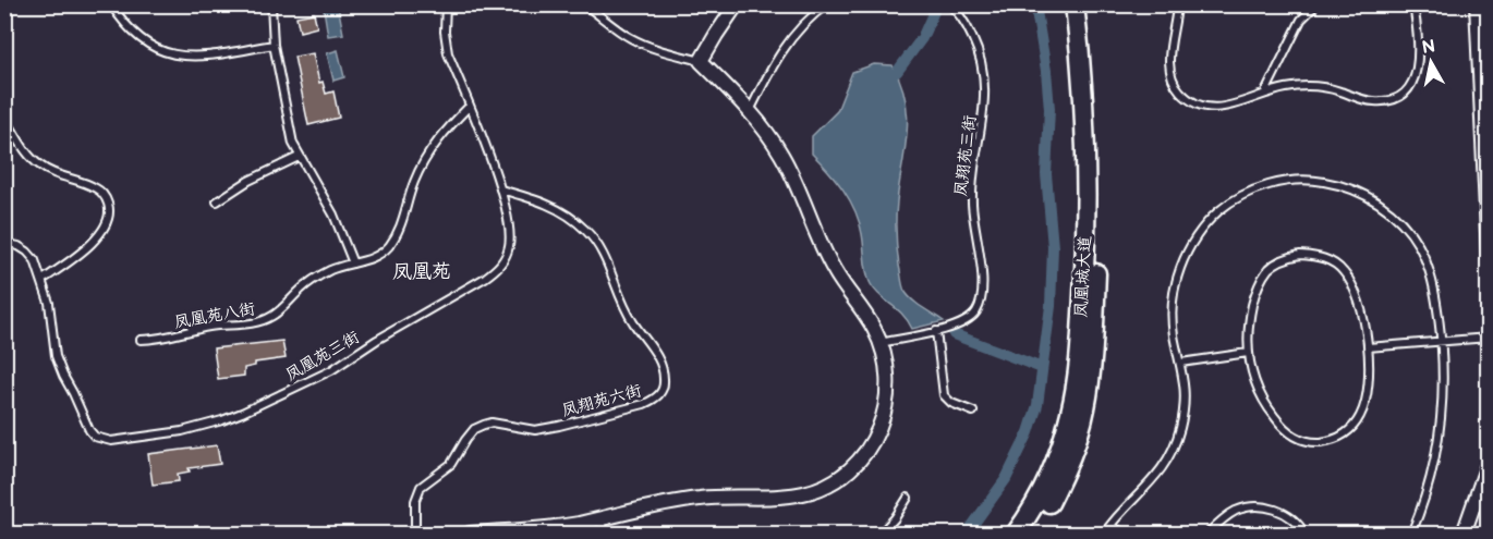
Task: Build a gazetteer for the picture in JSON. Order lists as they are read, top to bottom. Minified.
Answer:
{"streets":{"main road":["凤凰城大道"],"lane":["凤翔苑三街","凤凰苑八街","凤凰苑三街","凤翔苑六街"]},"crossings":[["凤凰苑八街","凤凰苑三街"],["凤凰苑三街","凤翔苑六街"]],"districts":["凤凰苑"],"north":"top"}
